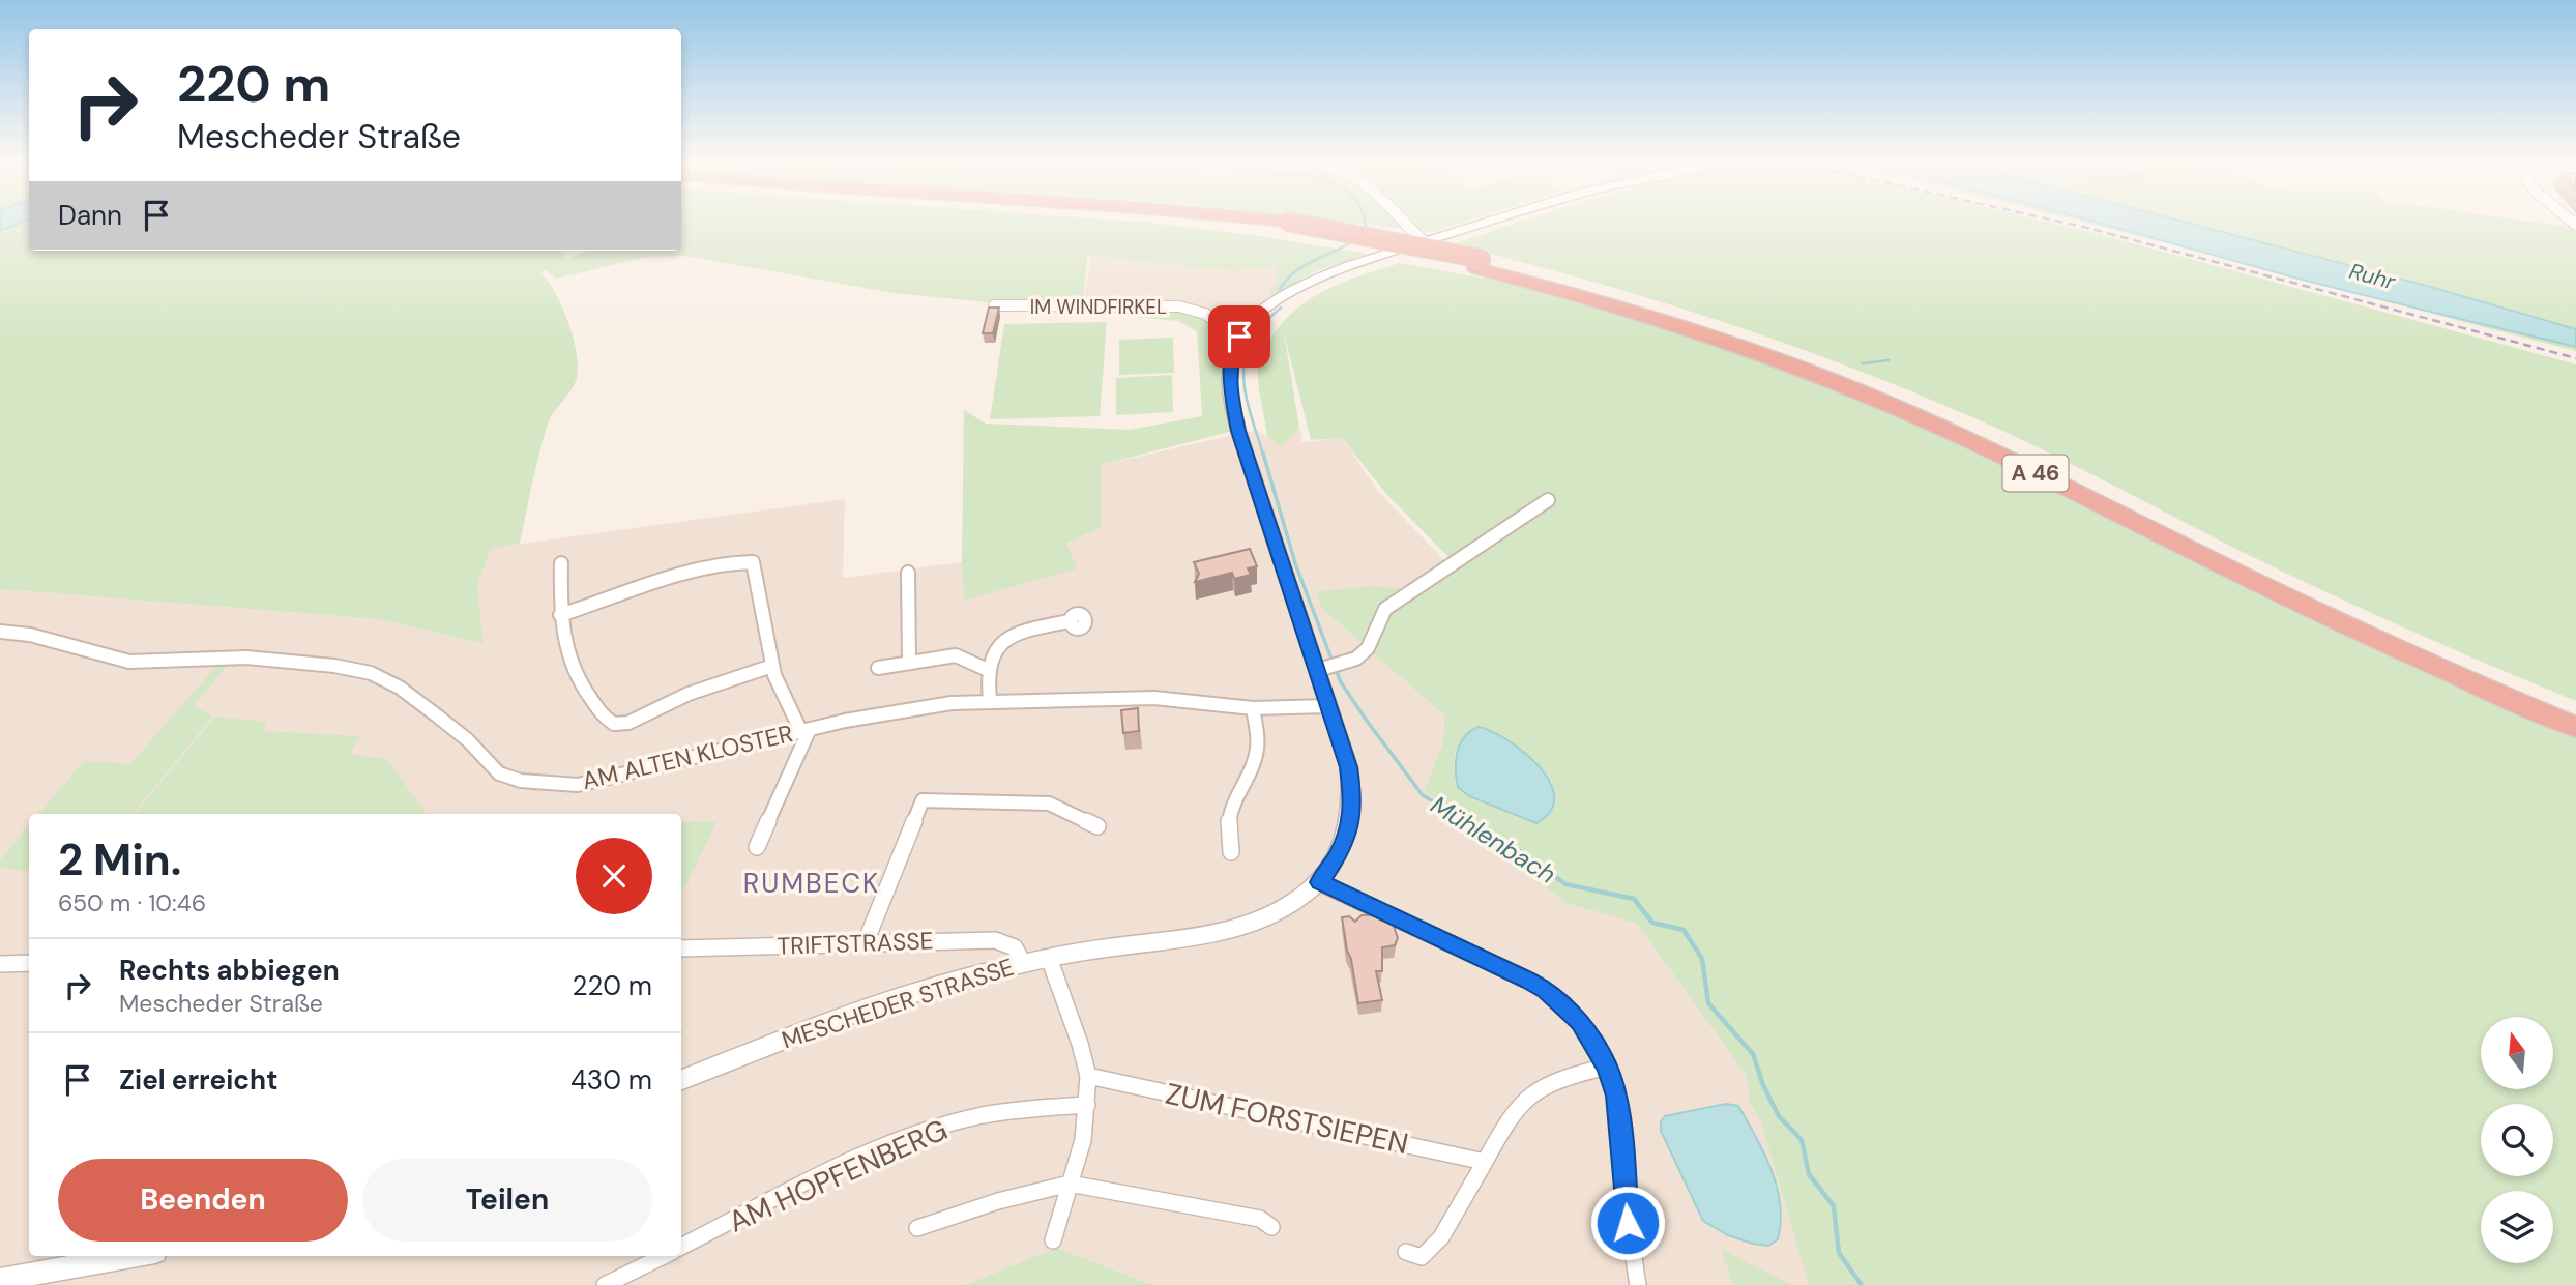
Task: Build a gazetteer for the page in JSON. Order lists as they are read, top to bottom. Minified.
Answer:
{"streets":{"highway":["A 46"],"street":["IM WINDFIRKEL","AM ALTEN KLOSTER","TRIFTSTRASSE","MESCHEDER STRASSE","ZUM FORSTSIEPEN","AM HOPFENBERG"]},"crossings":[["IM WINDFIRKEL","MESCHEDER STRASSE"],["AM ALTEN KLOSTER","MESCHEDER STRASSE"],["TRIFTSTRASSE","MESCHEDER STRASSE"]],"districts":["RUMBECK"],"water":["Ruhr","Mühlenbach"],"north":"top","page":{"turn":["220 m","Mescheder Straße"],"then":"Dann","heading":["2 Min.","650 m · 10:46"],"list":[{"name":"Rechts abbiegen","note":"Mescheder Straße","value":"220 m"},{"name":"Ziel erreicht","value":"430 m"}],"buttons":["Beenden","Teilen"]}}
